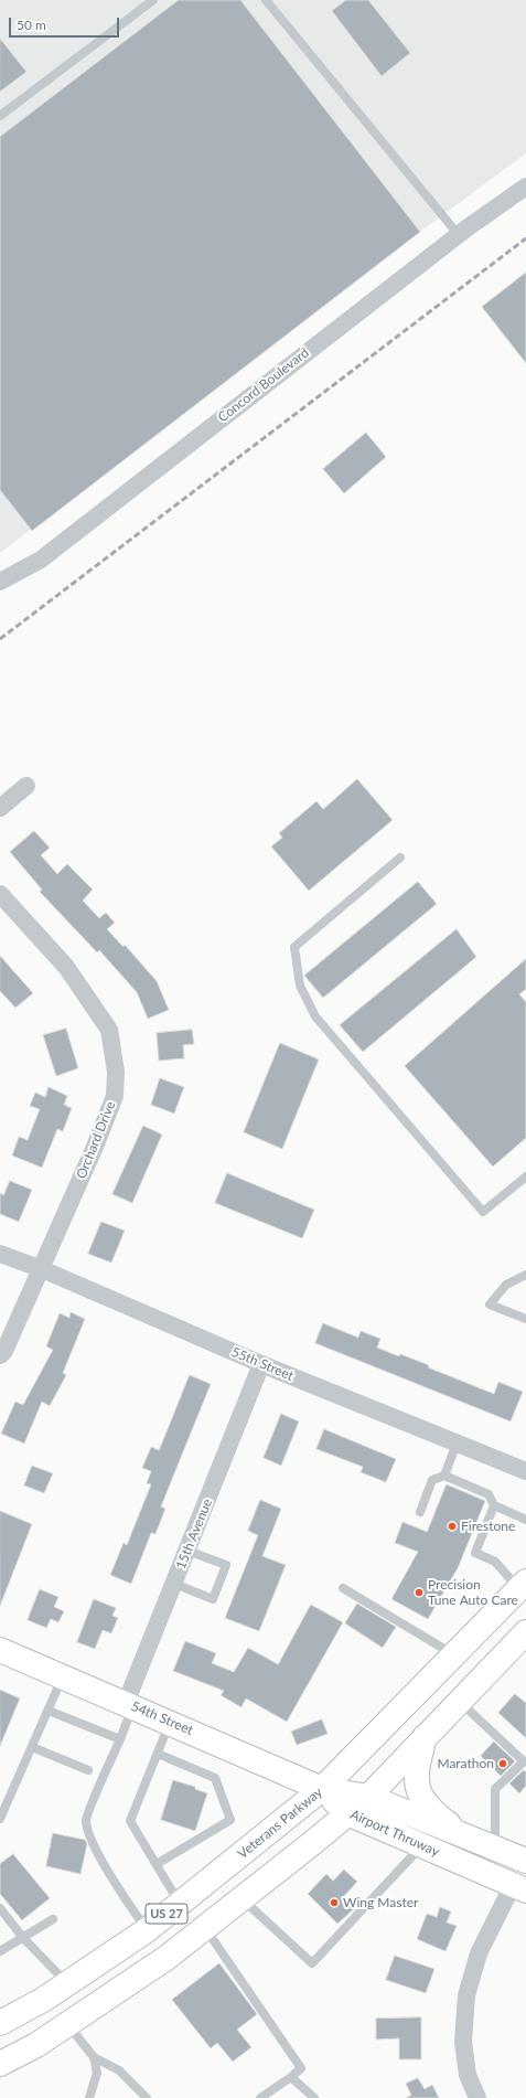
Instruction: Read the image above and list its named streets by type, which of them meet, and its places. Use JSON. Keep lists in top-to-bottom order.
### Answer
{
  "streets": {
    "main road": [
      "54th Street",
      "Veterans Parkway",
      "Airport Thruway",
      "US 27"
    ],
    "street": [
      "Concord Boulevard",
      "Orchard Drive",
      "55th Street",
      "15th Avenue"
    ]
  },
  "crossings": [
    ["Orchard Drive", "55th Street"],
    ["55th Street", "15th Avenue"],
    ["15th Avenue", "54th Street"],
    ["54th Street", "Veterans Parkway"],
    ["54th Street", "Airport Thruway"],
    ["Veterans Parkway", "Airport Thruway"],
    ["Airport Thruway", "US 27"]
  ],
  "places": [
    "Firestone",
    "Precision Tune Auto Care",
    "Marathon",
    "Wing Master"
  ],
  "scale_bar": "50 m"
}
